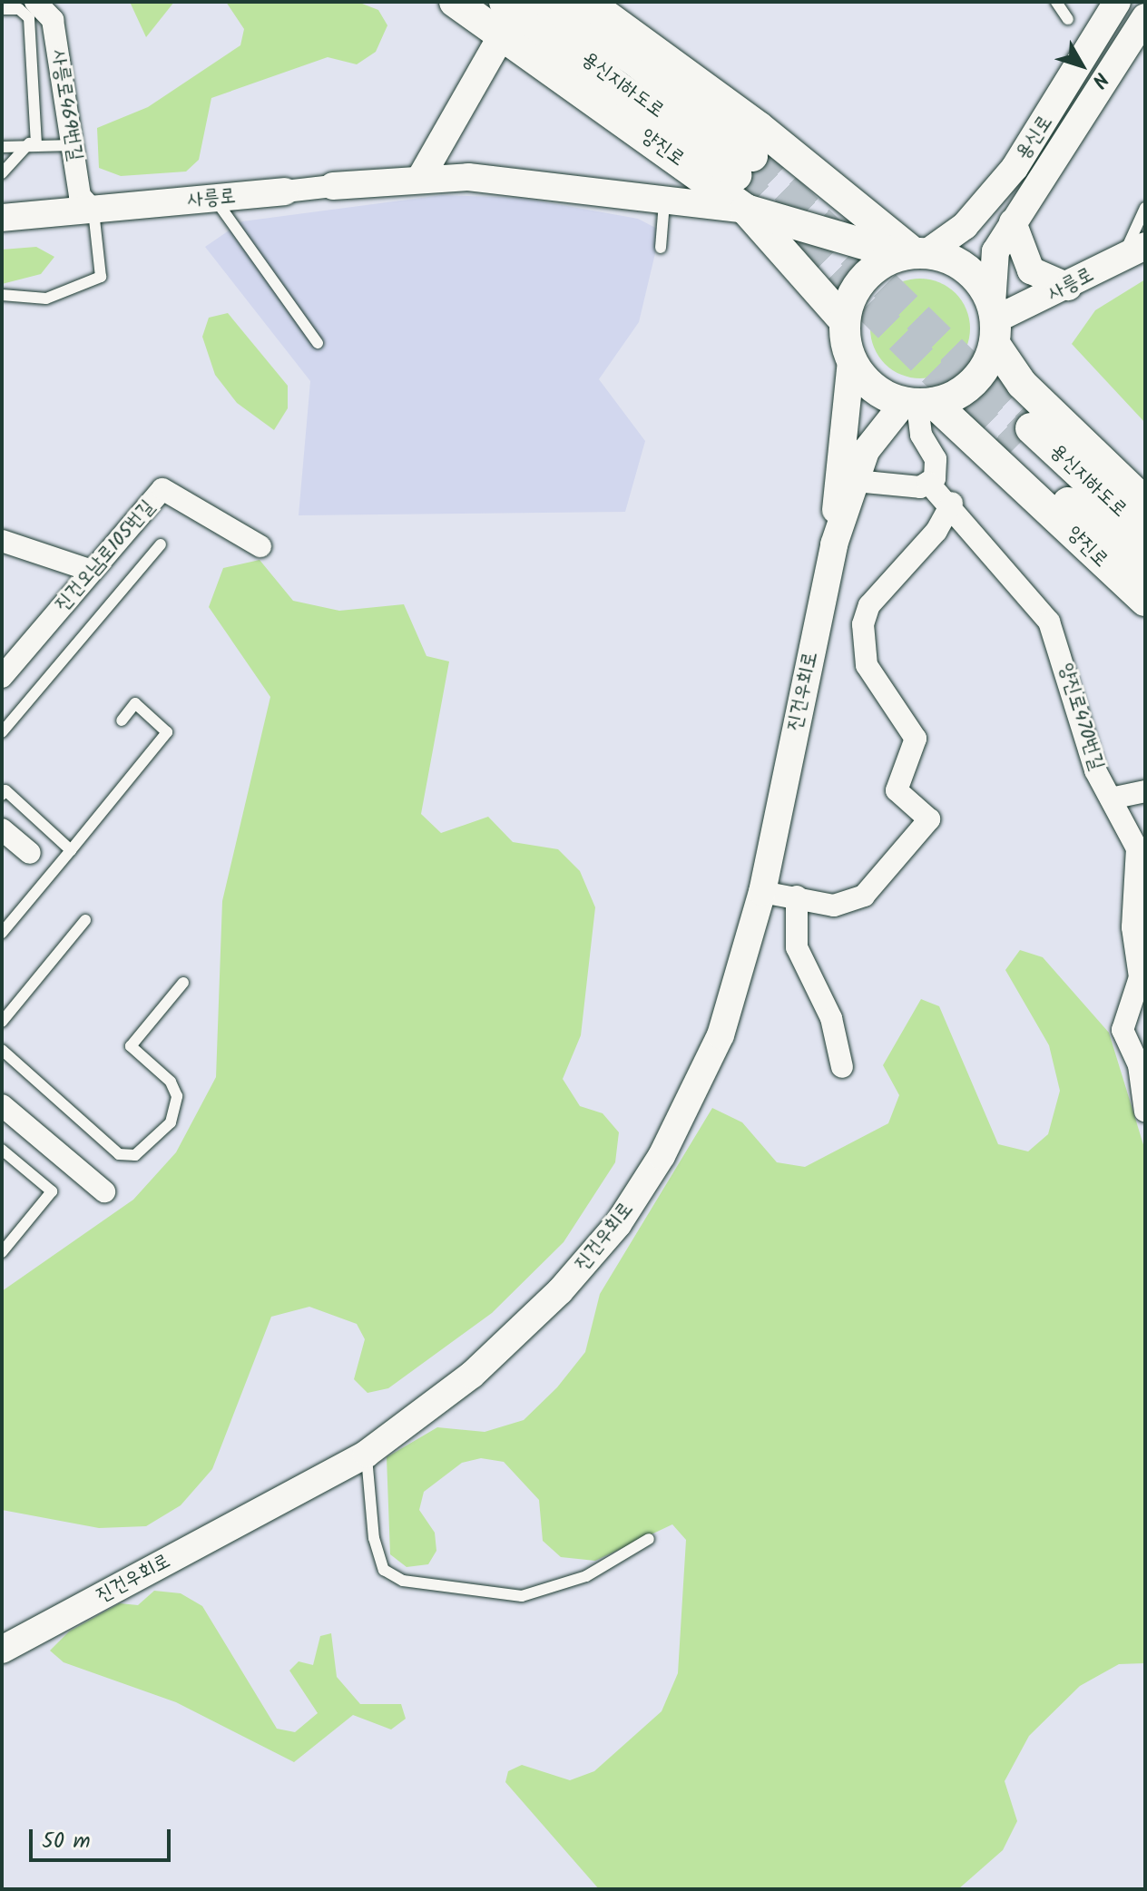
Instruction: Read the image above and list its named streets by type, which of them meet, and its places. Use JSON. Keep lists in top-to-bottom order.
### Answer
{
  "streets": {
    "main road": ["용신지하도로", "양진로"],
    "street": [
      "사릉로469번길",
      "용신로",
      "사릉로",
      "진건오남로105번길",
      "진건우회로",
      "양진로470번길"
    ]
  },
  "crossings": [
    ["사릉로469번길", "사릉로"],
    ["용신로", "양진로"],
    ["용신로", "사릉로"],
    ["용신로", "진건우회로"],
    ["양진로", "사릉로"],
    ["양진로", "진건우회로"],
    ["사릉로", "진건우회로"]
  ],
  "scale_bar": "50 m",
  "north": "bottom right"
}
